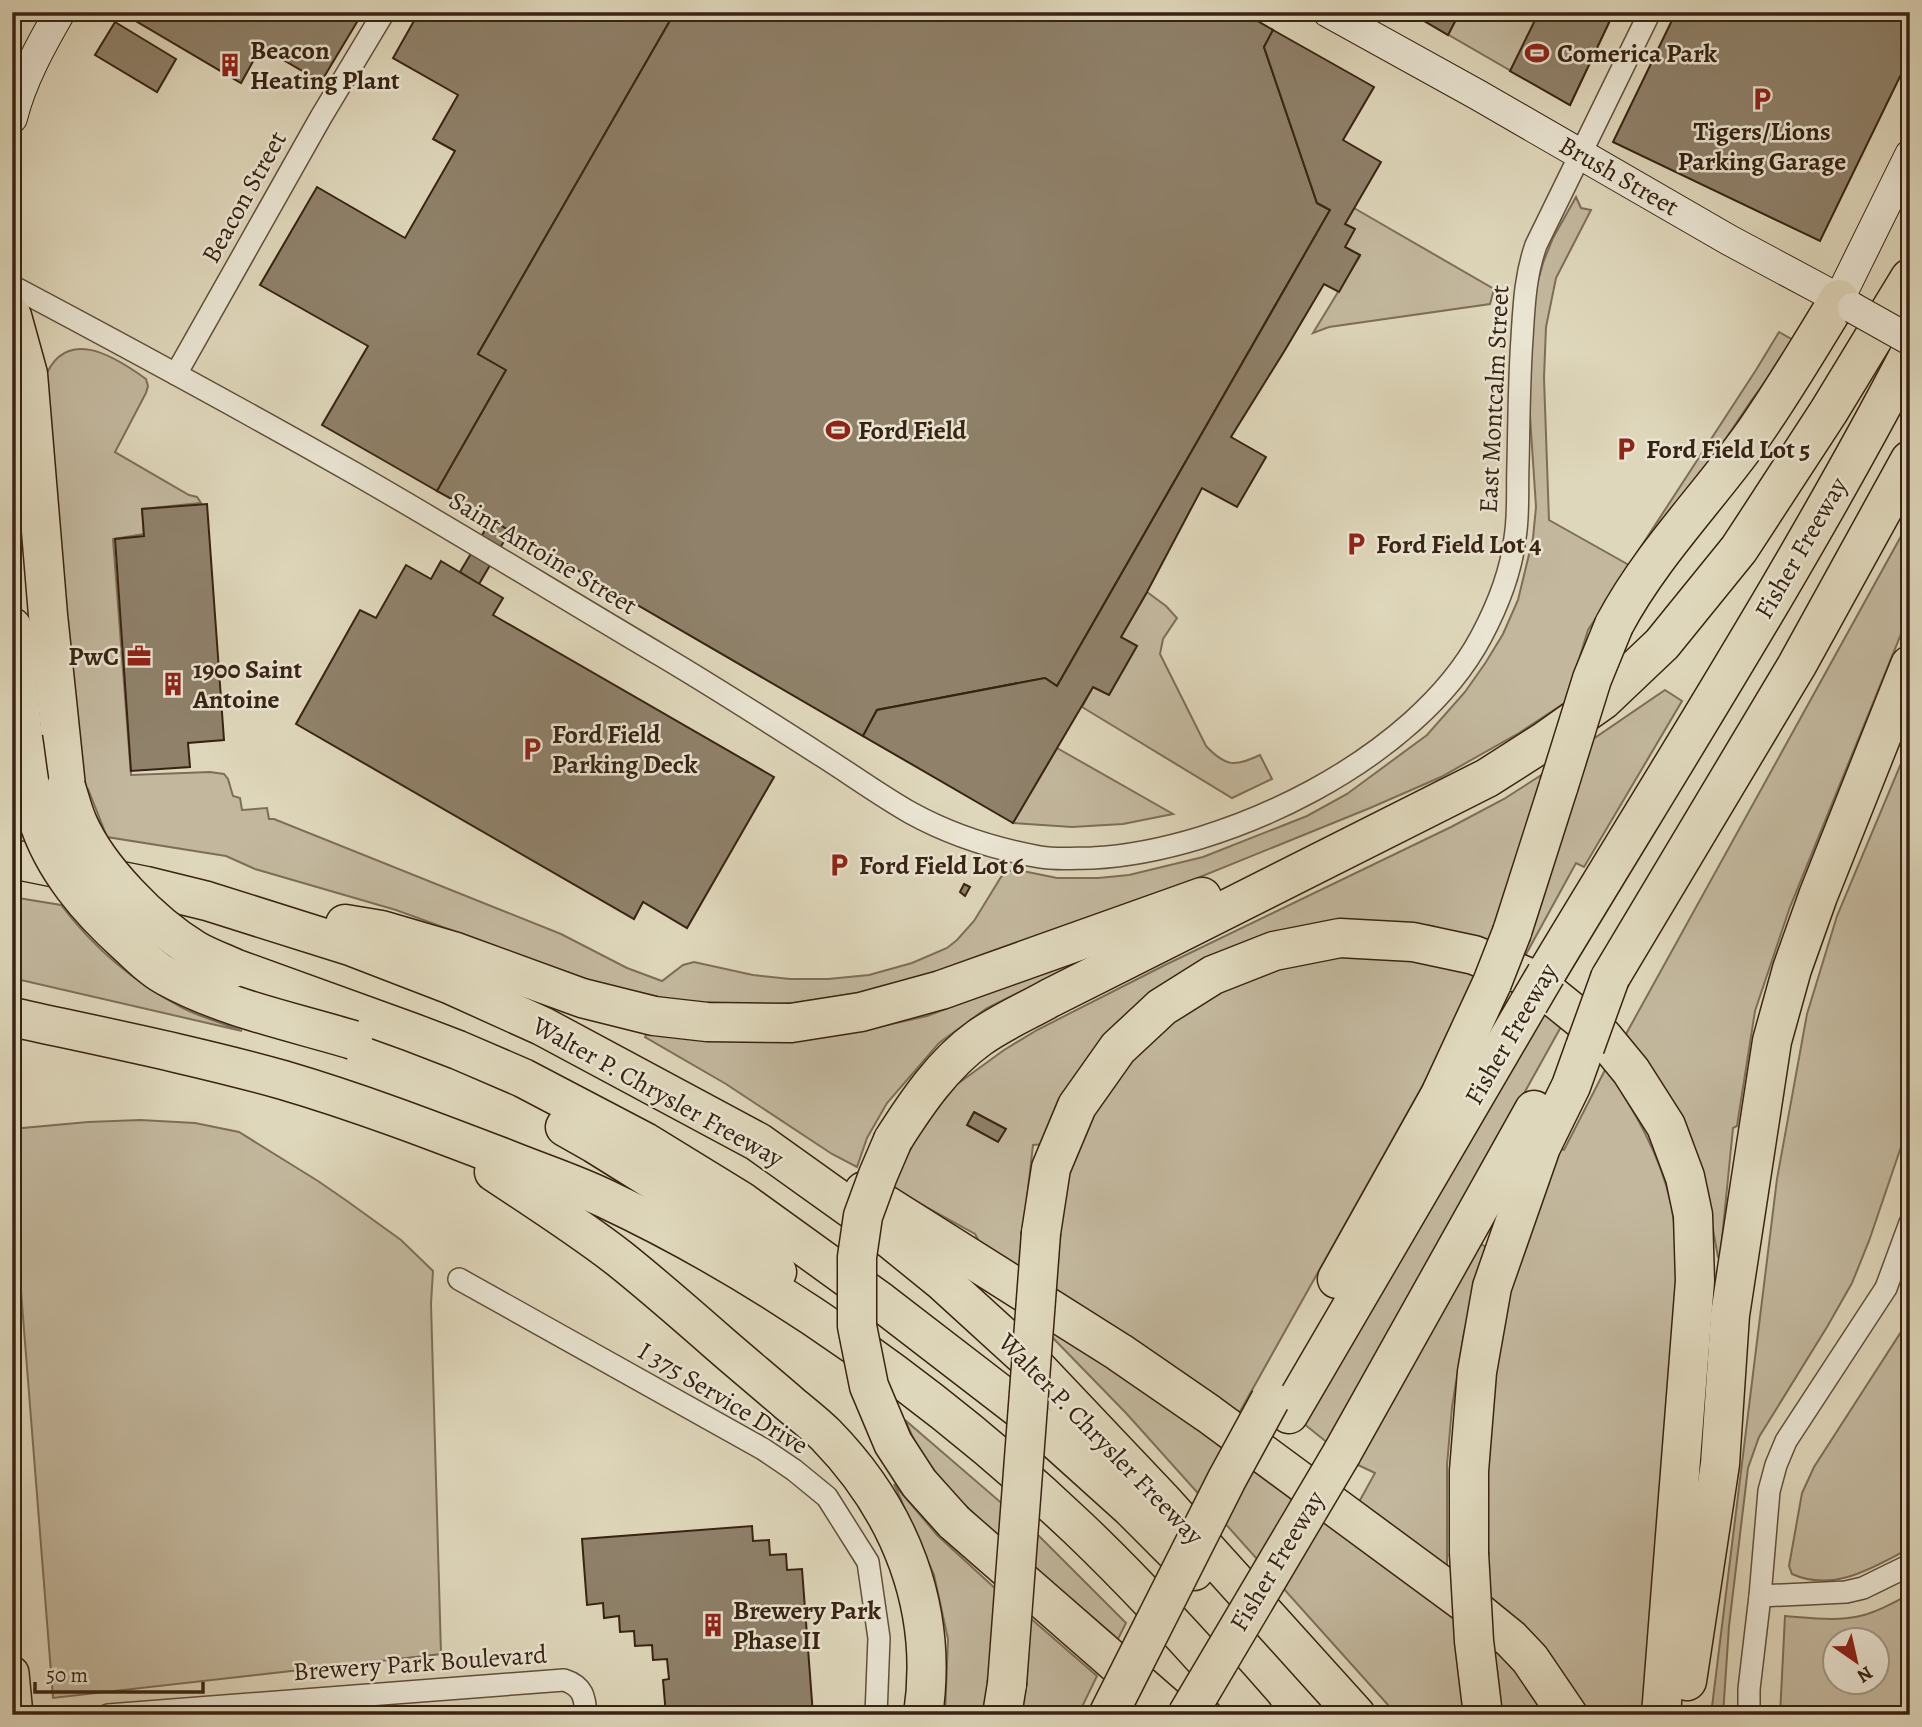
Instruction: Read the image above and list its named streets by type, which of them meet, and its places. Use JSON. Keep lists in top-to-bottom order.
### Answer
{
  "streets": {
    "highway": ["Fisher Freeway", "Walter P. Chrysler Freeway"],
    "street": [
      "Brush Street",
      "Beacon Street",
      "East Montcalm Street",
      "Saint Antoine Street",
      "I 375 Service Drive",
      "Brewery Park Boulevard"
    ]
  },
  "crossings": [
    ["Brush Street", "East Montcalm Street"],
    ["Beacon Street", "Saint Antoine Street"],
    ["East Montcalm Street", "Saint Antoine Street"]
  ],
  "places": {
    "sports": ["Comerica Park", "Ford Field"],
    "building": ["Beacon Heating Plant", "1900 Saint Antoine", "Brewery Park Phase II"],
    "parking": [
      "Tigers/Lions Parking Garage",
      "Ford Field Lot 5",
      "Ford Field Lot 4",
      "Ford Field Parking Deck",
      "Ford Field Lot 6"
    ],
    "office": ["PwC"]
  },
  "scale_bar": "50 m",
  "north": "bottom right"
}
